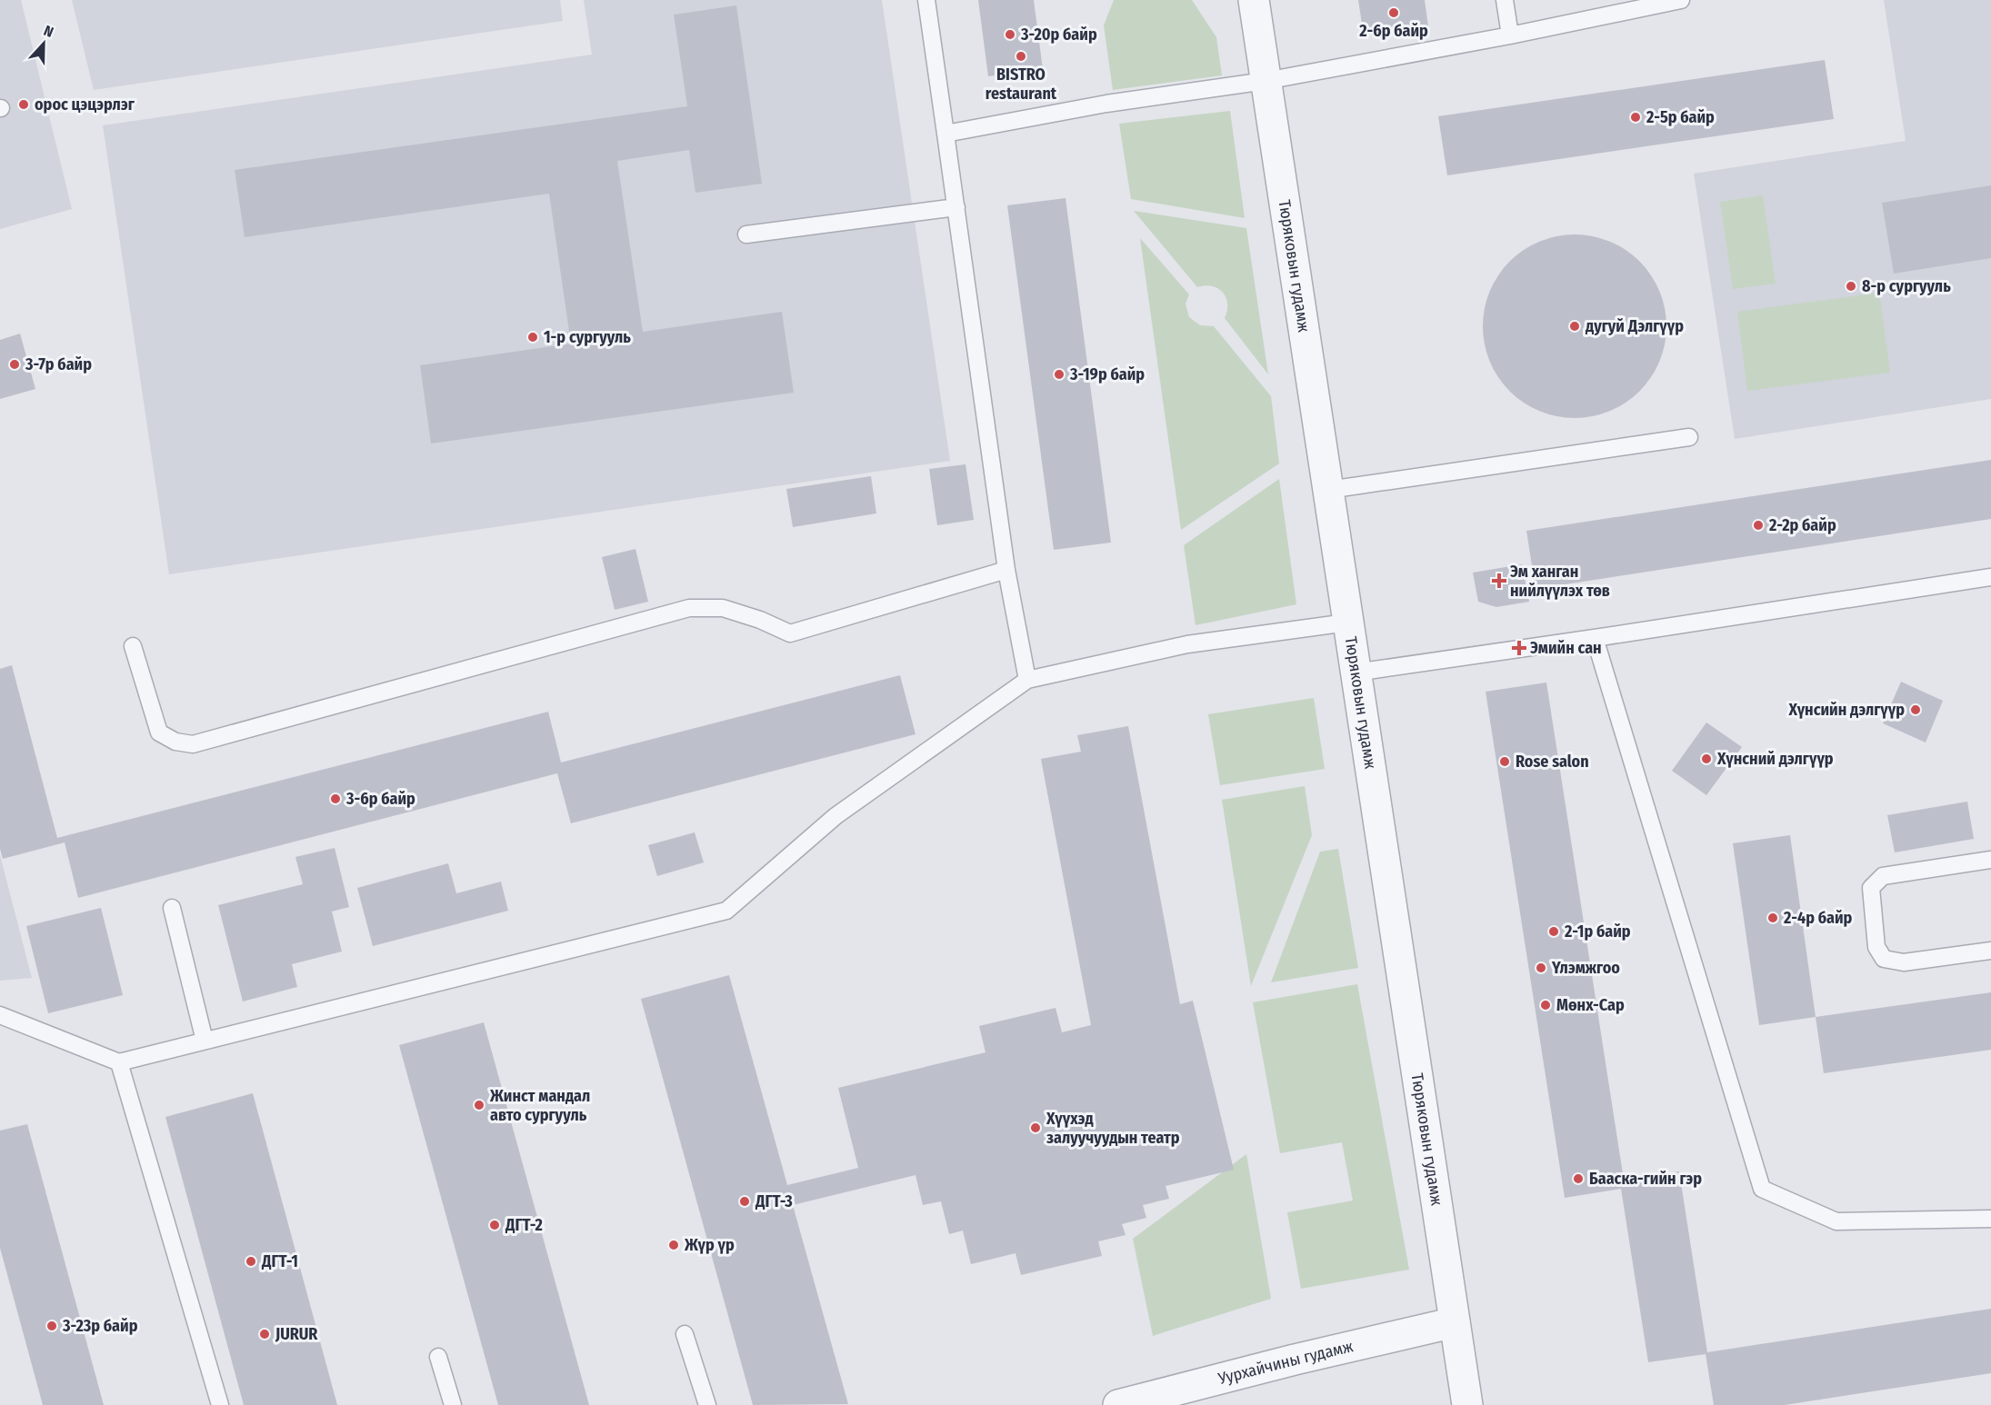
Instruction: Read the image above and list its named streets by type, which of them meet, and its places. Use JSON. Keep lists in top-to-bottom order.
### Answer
{
  "streets": {
    "street": ["Тюряковын гудамж", "Уурхайчины гудамж"]
  },
  "crossings": [
    ["Тюряковын гудамж", "Уурхайчины гудамж"]
  ],
  "places": {
    "other": [
      "2-6р байр",
      "3-20р байр",
      "BISTRO restaurant",
      "орос цэцэрлэг",
      "2-5р байр",
      "8-р сургууль",
      "дугуй Дэлгүүр",
      "1-р сургууль",
      "3-7р байр",
      "3-19р байр",
      "2-2р байр",
      "Хүнсийн дэлгүүр",
      "Хүнсний дэлгүүр",
      "Rose salon",
      "3-6р байр",
      "2-4р байр",
      "2-1р байр",
      "Үлэмжгоо",
      "Мөнх-Сар",
      "Жинст мандал авто сургууль",
      "Хүүхэд залуучуудын театр",
      "Бааска-гийн гэр",
      "ДГТ-3",
      "ДГТ-2",
      "Жүр үр",
      "ДГТ-1",
      "3-23р байр",
      "JURUR"
    ],
    "health": ["Эм ханган нийлүүлэх төв", "Эмийн сан"]
  },
  "north": "top"
}
